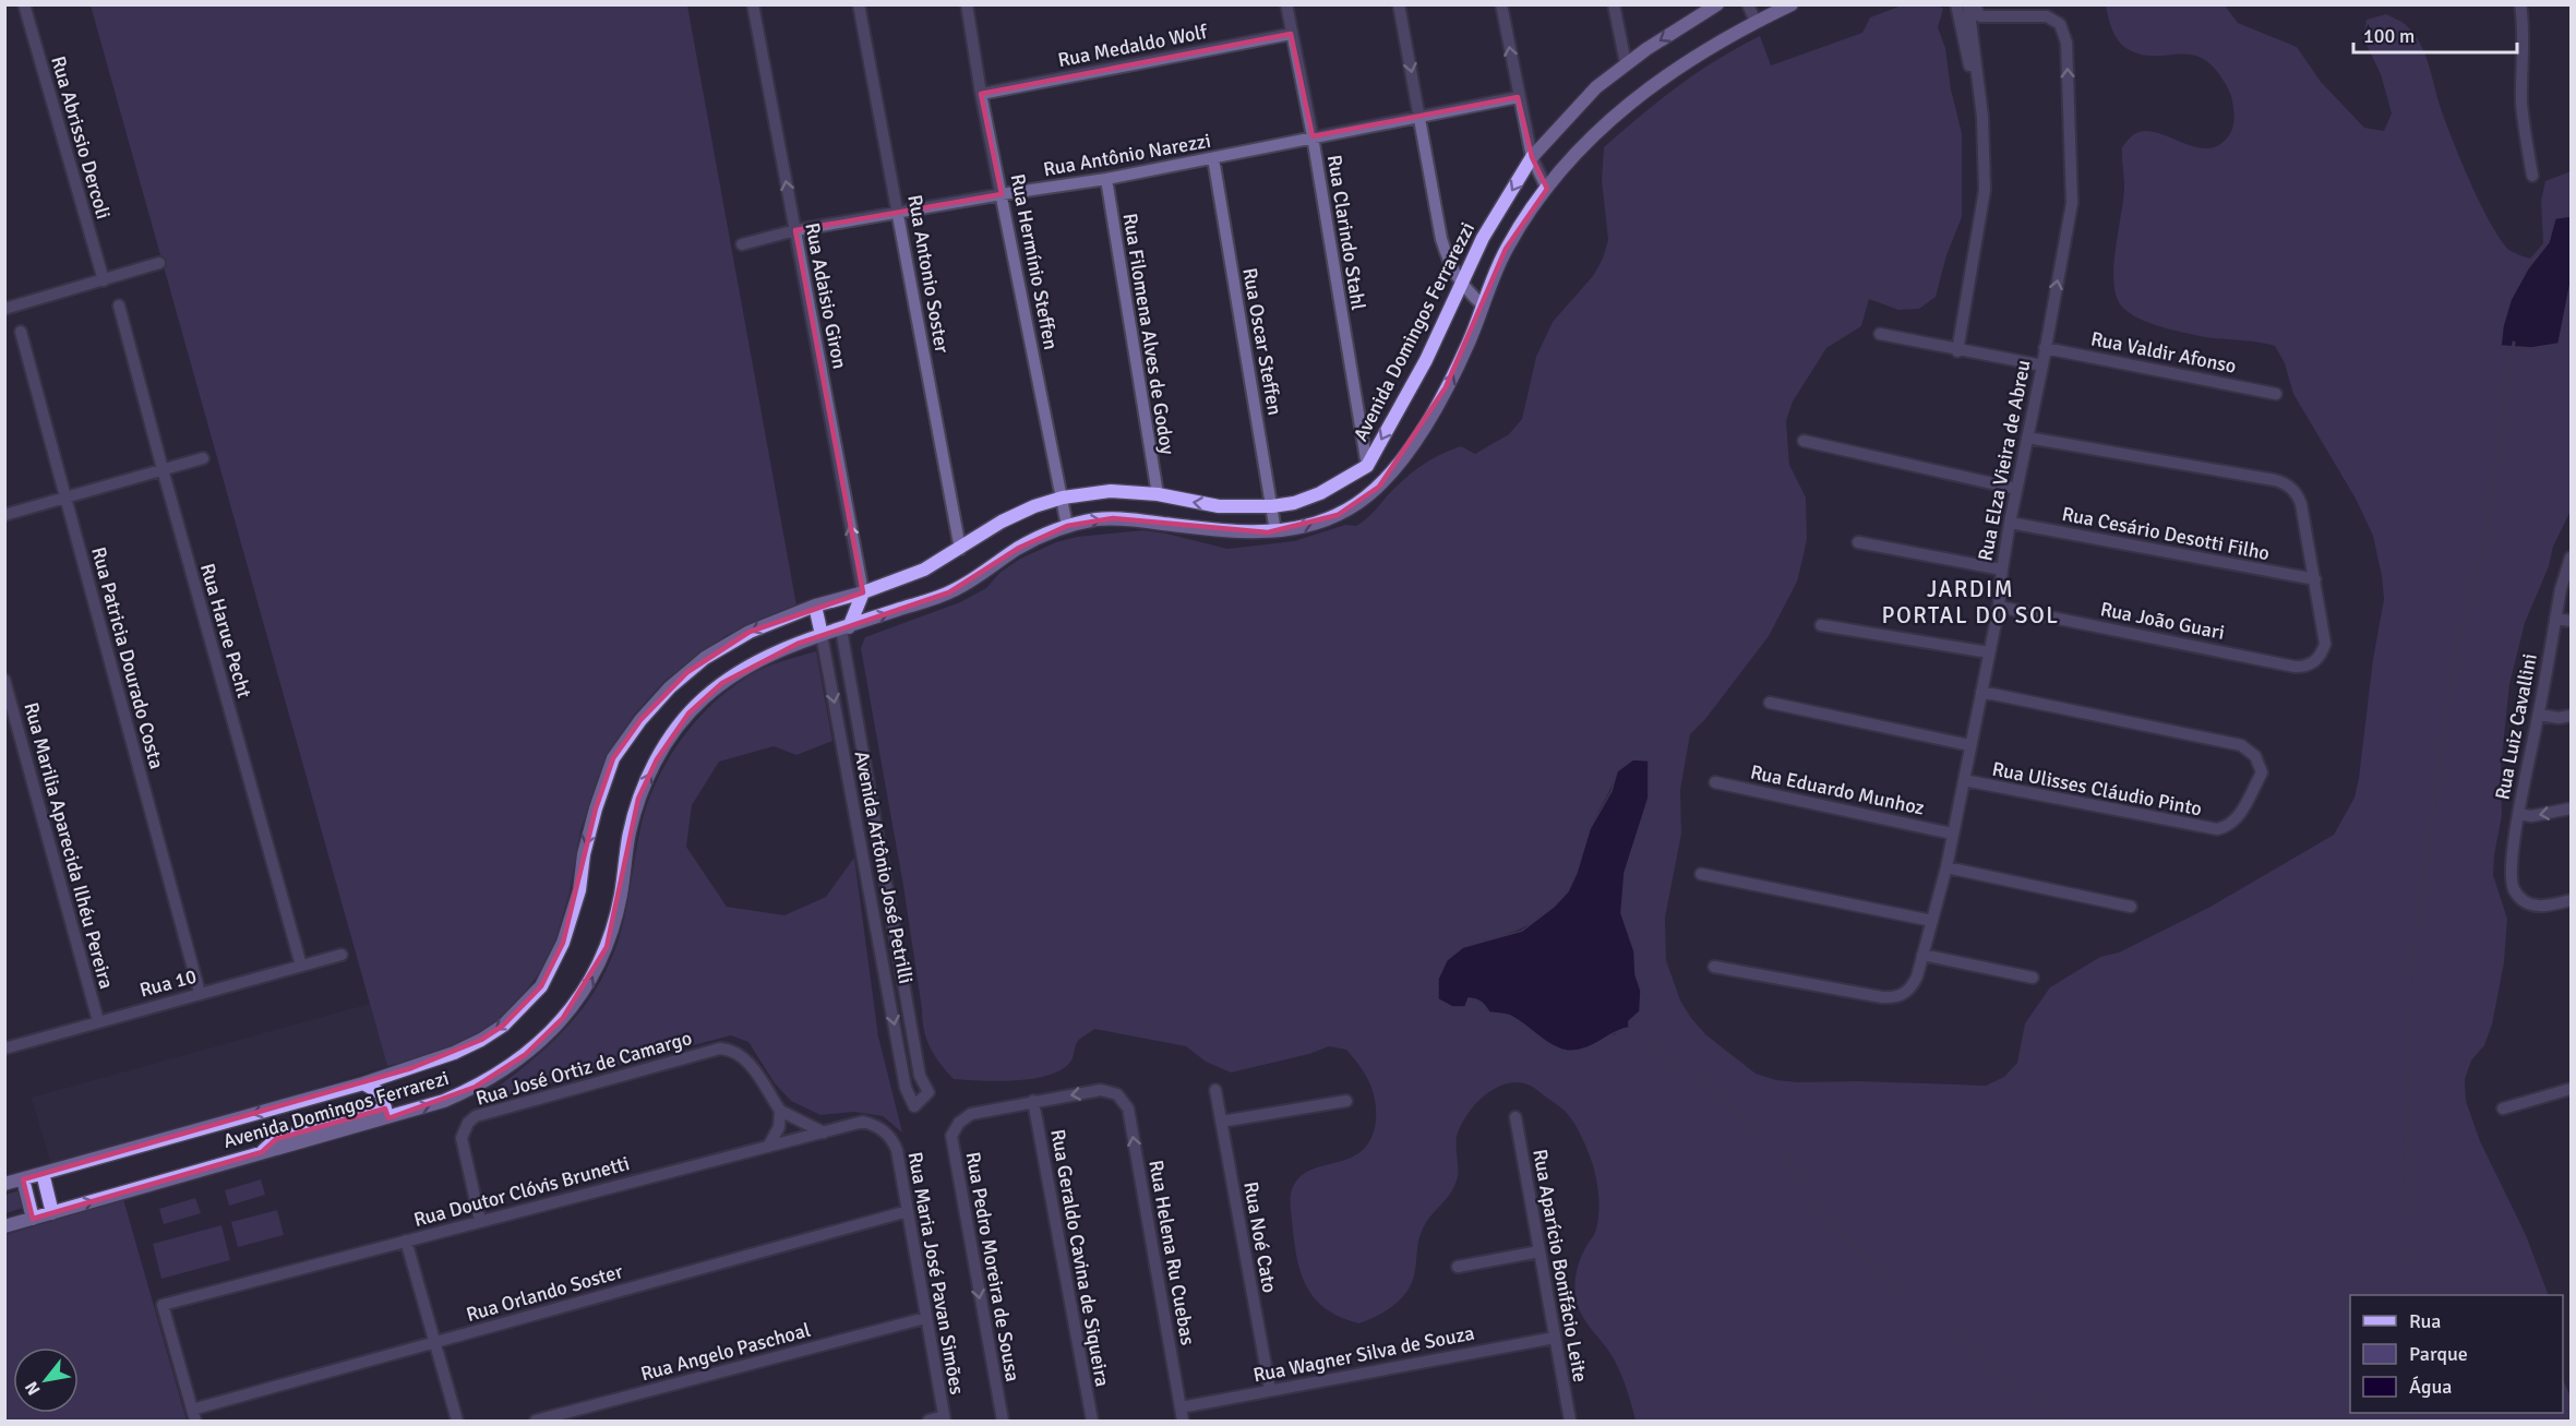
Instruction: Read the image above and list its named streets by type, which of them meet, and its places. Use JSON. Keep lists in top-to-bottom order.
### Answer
{
  "streets": {
    "main road": ["Avenida Domingos Ferrarezzi", "Avenida Domingos Ferrarezi"],
    "street": [
      "Rua Medaldo Wolf",
      "Rua Abrissio Dercoli",
      "Rua Antônio Narezzi",
      "Rua Clarindo Stahl",
      "Rua Hermínio Steffen",
      "Rua Antonio Soster",
      "Rua Adaisio Giron",
      "Rua Filomena Alves de Godoy",
      "Rua Oscar Steffen",
      "Rua Valdir Afonso",
      "Rua Elza Vieira de Abreu",
      "Rua Cesário Desotti Filho",
      "Rua João Guari",
      "Rua Harue Pecht",
      "Rua Patricia Dourado Costa",
      "Rua Luiz Cavallini",
      "Rua Ulisses Cláudio Pinto",
      "Rua Eduardo Munhoz",
      "Rua Marilia Aparecida Ilhéu Pereira",
      "Avenida Artônio José Petrilli",
      "Rua 10",
      "Rua José Ortiz de Camargo",
      "Rua Doutor Clóvis Brunetti",
      "Rua Noé Cato",
      "Rua Helena Ru Cuebas",
      "Rua Geraldo Cavina de Siqueira",
      "Rua Aparício Bonifácio Leite",
      "Rua Pedro Moreira de Sousa",
      "Rua Maria José Pavan Simões",
      "Rua Orlando Soster",
      "Rua Angelo Paschoal",
      "Rua Wagner Silva de Souza"
    ]
  },
  "crossings": [
    ["Rua Medaldo Wolf", "Rua Clarindo Stahl"],
    ["Rua Medaldo Wolf", "Rua Hermínio Steffen"],
    ["Rua Antônio Narezzi", "Rua Clarindo Stahl"],
    ["Rua Antônio Narezzi", "Rua Hermínio Steffen"],
    ["Rua Antônio Narezzi", "Rua Antonio Soster"],
    ["Rua Antônio Narezzi", "Rua Adaisio Giron"],
    ["Rua Antônio Narezzi", "Rua Filomena Alves de Godoy"],
    ["Rua Antônio Narezzi", "Rua Oscar Steffen"],
    ["Rua Clarindo Stahl", "Avenida Domingos Ferrarezzi"],
    ["Rua Hermínio Steffen", "Avenida Domingos Ferrarezzi"],
    ["Rua Antonio Soster", "Avenida Domingos Ferrarezzi"],
    ["Rua Adaisio Giron", "Avenida Domingos Ferrarezzi"],
    ["Avenida Domingos Ferrarezzi", "Rua Filomena Alves de Godoy"],
    ["Avenida Domingos Ferrarezzi", "Rua Oscar Steffen"],
    ["Avenida Domingos Ferrarezzi", "Avenida Domingos Ferrarezi"],
    ["Rua Valdir Afonso", "Rua Elza Vieira de Abreu"],
    ["Rua Elza Vieira de Abreu", "Rua Cesário Desotti Filho"],
    ["Rua Elza Vieira de Abreu", "Rua João Guari"],
    ["Rua Elza Vieira de Abreu", "Rua Ulisses Cláudio Pinto"],
    ["Rua Elza Vieira de Abreu", "Rua Eduardo Munhoz"],
    ["Rua Cesário Desotti Filho", "Rua João Guari"],
    ["Rua Harue Pecht", "Rua 10"],
    ["Rua Patricia Dourado Costa", "Rua 10"],
    ["Rua Marilia Aparecida Ilhéu Pereira", "Rua 10"],
    ["Avenida Artônio José Petrilli", "Avenida Domingos Ferrarezi"],
    ["Rua José Ortiz de Camargo", "Rua Doutor Clóvis Brunetti"],
    ["Rua Doutor Clóvis Brunetti", "Rua Maria José Pavan Simões"],
    ["Rua Doutor Clóvis Brunetti", "Rua Orlando Soster"],
    ["Rua Noé Cato", "Rua Wagner Silva de Souza"],
    ["Rua Helena Ru Cuebas", "Rua Geraldo Cavina de Siqueira"],
    ["Rua Helena Ru Cuebas", "Rua Pedro Moreira de Sousa"],
    ["Rua Helena Ru Cuebas", "Rua Wagner Silva de Souza"],
    ["Rua Geraldo Cavina de Siqueira", "Rua Pedro Moreira de Sousa"],
    ["Rua Aparício Bonifácio Leite", "Rua Wagner Silva de Souza"],
    ["Rua Maria José Pavan Simões", "Rua Orlando Soster"],
    ["Rua Maria José Pavan Simões", "Rua Angelo Paschoal"]
  ],
  "one_way": ["Rua Adaisio Giron", "Rua Helena Ru Cuebas", "Rua Pedro Moreira de Sousa"],
  "districts": ["JARDIM PORTAL DO SOL"],
  "legend": ["Rua", "Parque", "Água"],
  "scale_bar": "100 m",
  "north": "bottom left"
}
